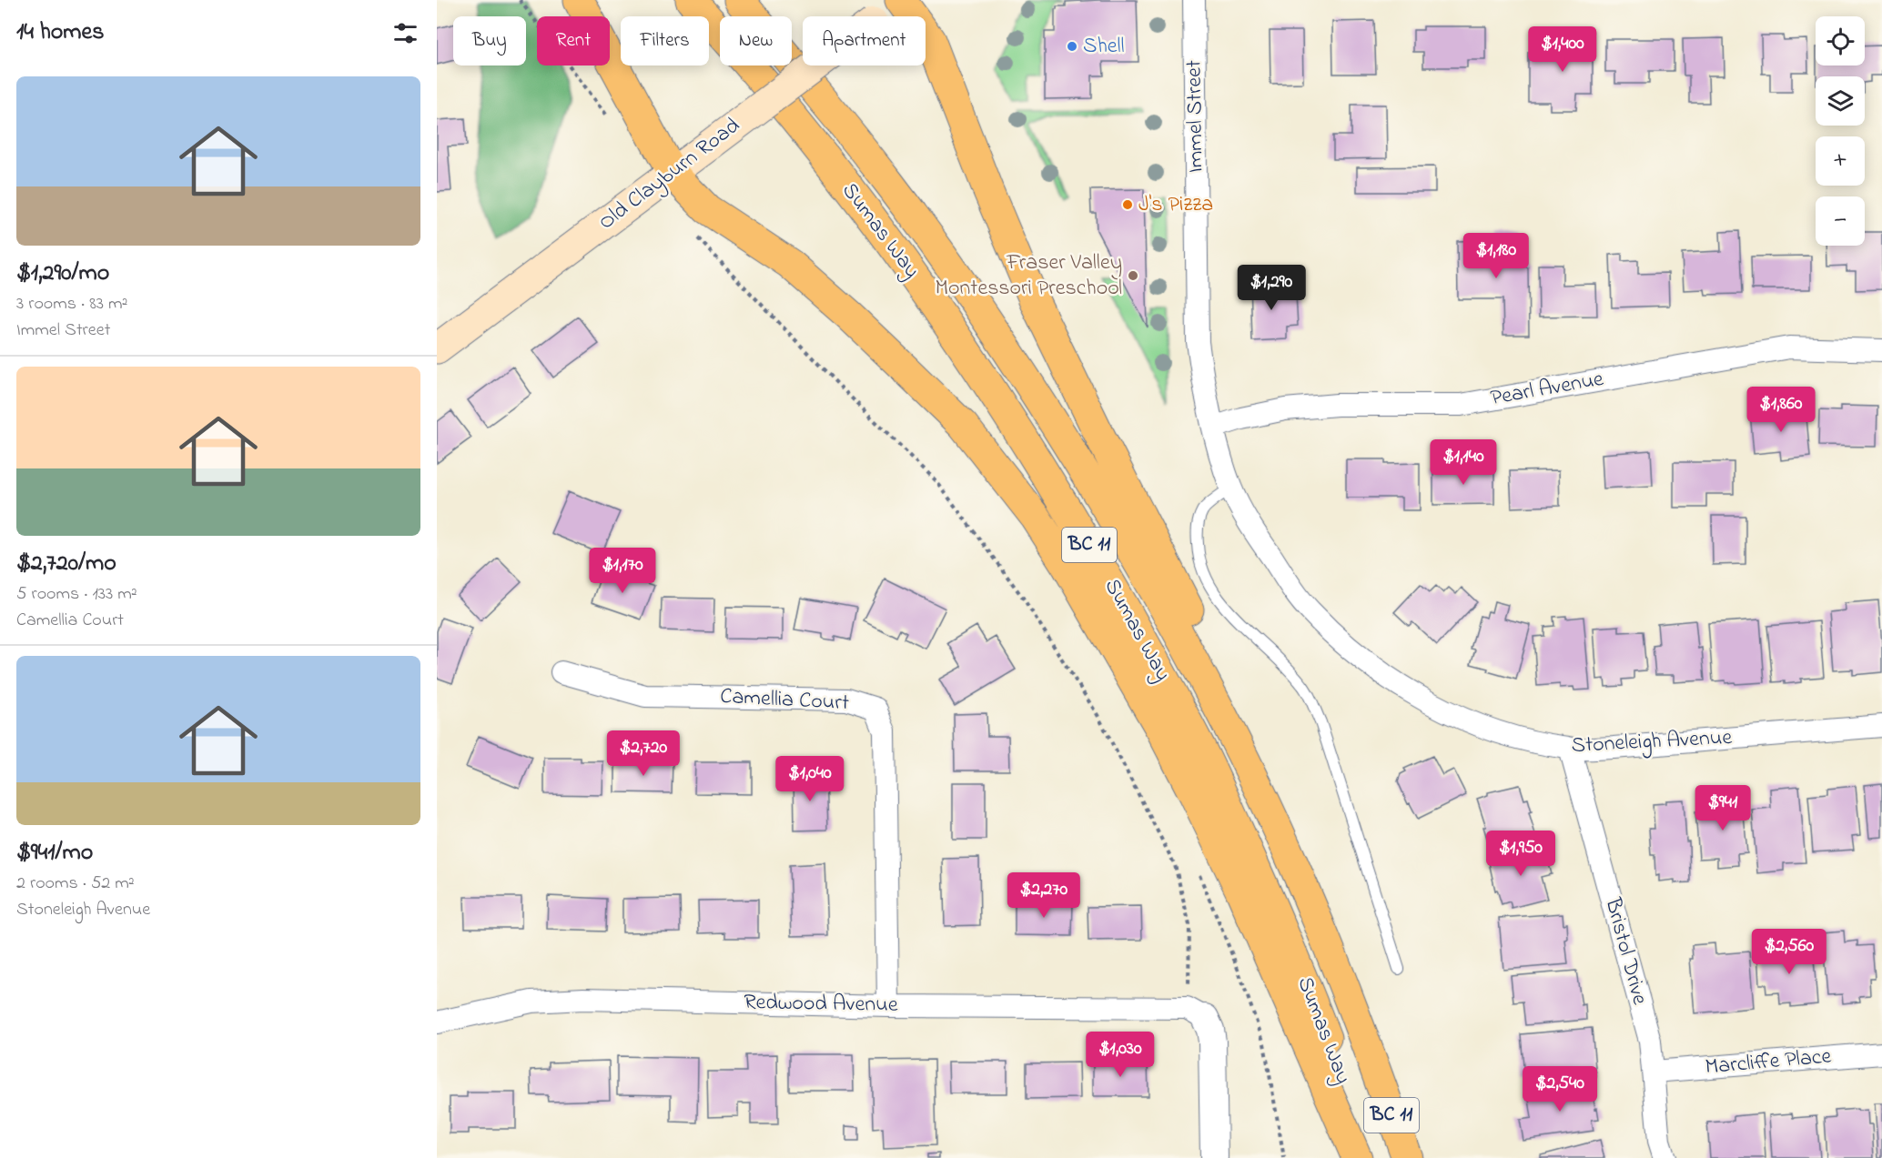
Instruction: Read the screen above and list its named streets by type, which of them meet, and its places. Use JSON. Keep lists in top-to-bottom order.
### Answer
{
  "streets": {
    "highway": ["Sumas Way", "BC 11"],
    "main road": ["Old Clayburn Road"],
    "street": [
      "Immel Street",
      "Pearl Avenue",
      "Camellia Court",
      "Stoneleigh Avenue",
      "Bristol Drive",
      "Redwood Avenue",
      "Marcliffe Place"
    ]
  },
  "crossings": [
    ["Immel Street", "Pearl Avenue"],
    ["Immel Street", "Stoneleigh Avenue"],
    ["Pearl Avenue", "Stoneleigh Avenue"],
    ["Camellia Court", "Redwood Avenue"],
    ["Stoneleigh Avenue", "Bristol Drive"],
    ["Bristol Drive", "Marcliffe Place"]
  ],
  "places": ["Shell", "J's Pizza", "Fraser Valley Montessori Preschool"],
  "page": {
    "heading": "14 homes",
    "map_buttons": ["+", "−"],
    "chip": [
      "Buy",
      "Rent",
      "Filters",
      "New",
      "Apartment"
    ],
    "price": [
      "$1,400",
      "$1,180",
      "$1,290",
      "$1,860",
      "$1,140",
      "$1,170",
      "$2,720",
      "$1,040",
      "$941",
      "$1,950",
      "$2,270",
      "$2,560",
      "$1,030",
      "$2,540"
    ],
    "list": [
      {
        "name": "$1,290/mo",
        "note": "3 rooms · 83 m² · Immel Street"
      },
      {
        "name": "$2,720/mo",
        "note": "5 rooms · 133 m² · Camellia Court"
      },
      {
        "name": "$941/mo",
        "note": "2 rooms · 52 m² · Stoneleigh Avenue"
      }
    ]
  }
}
